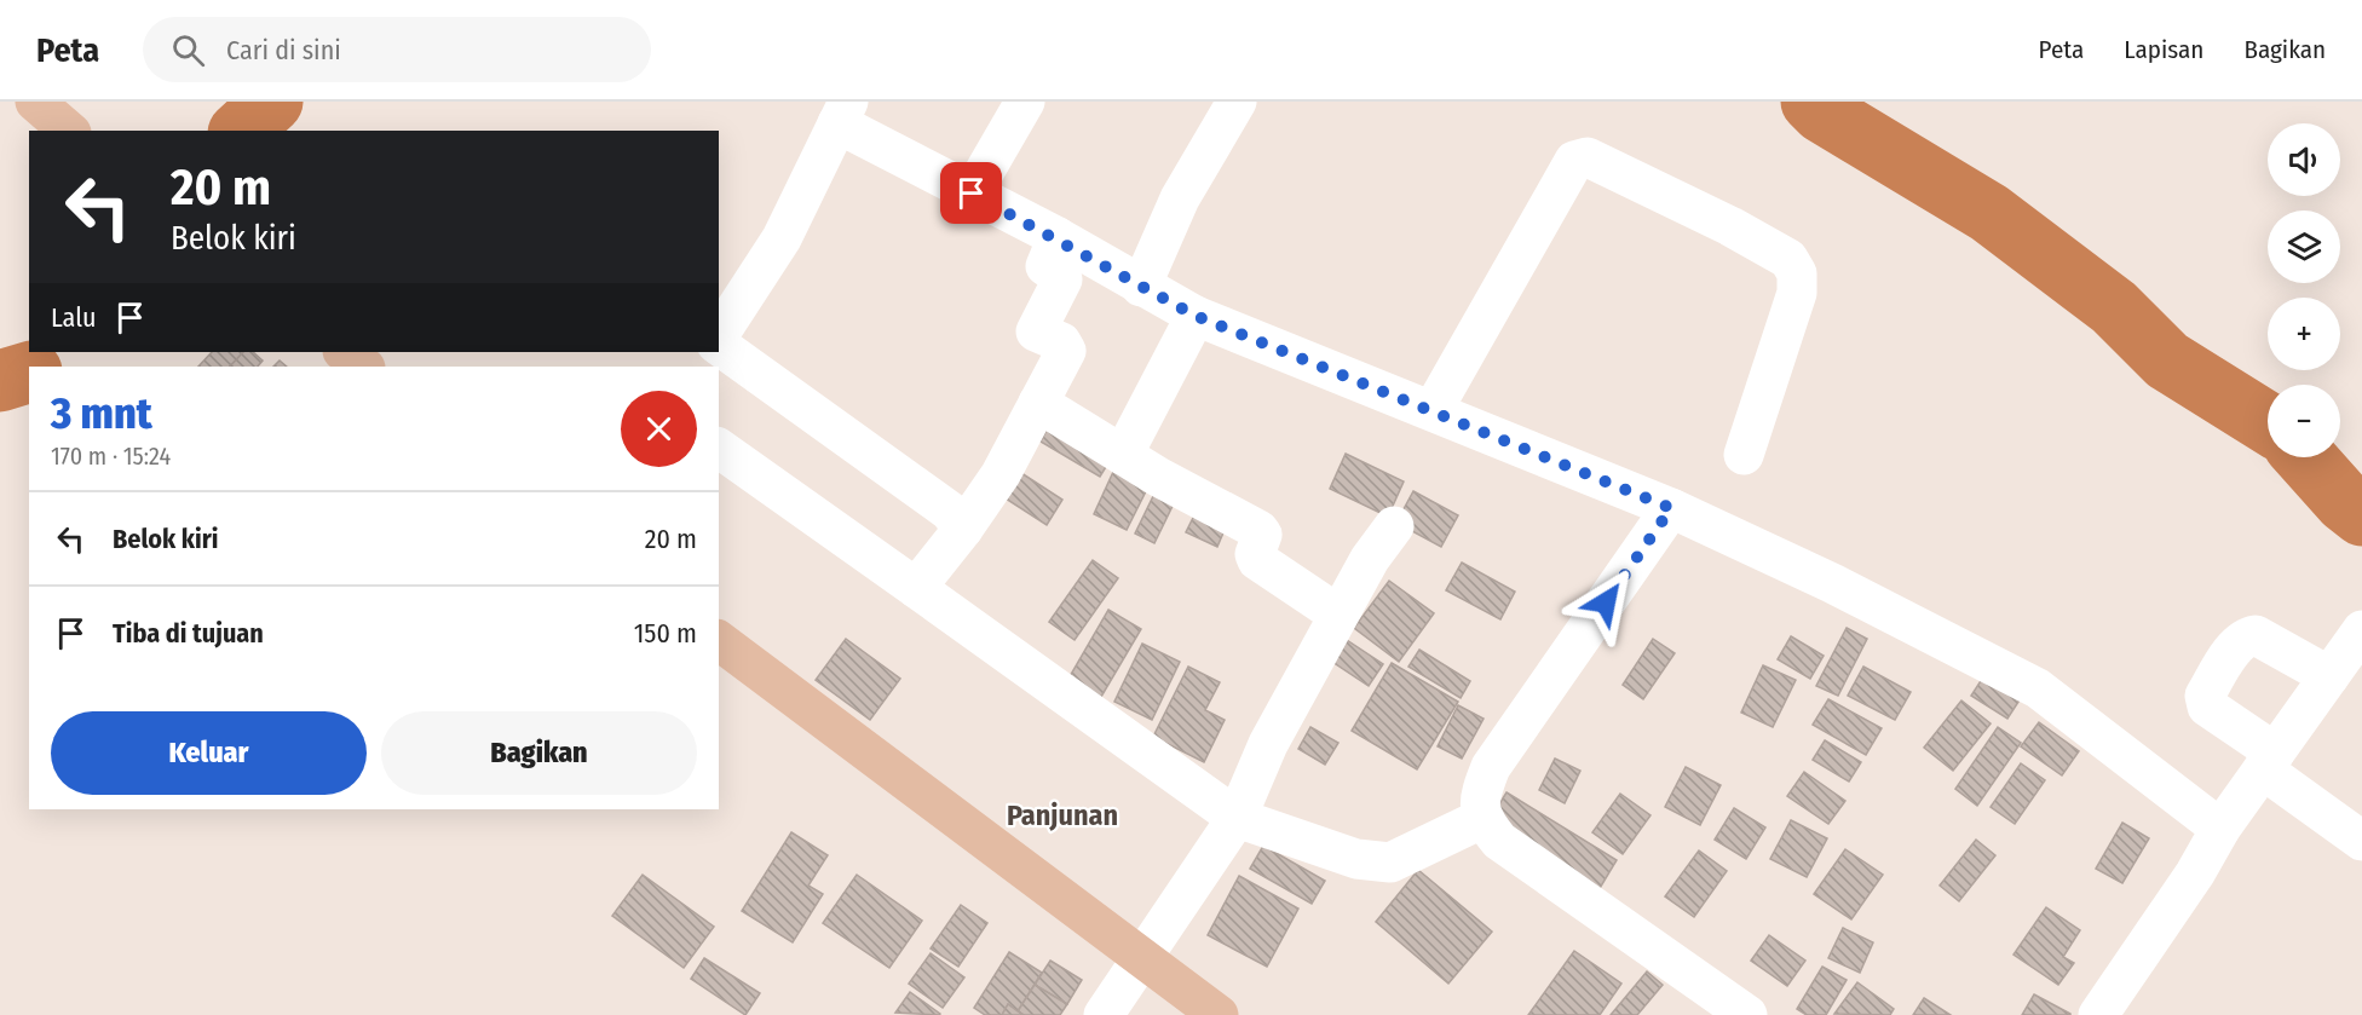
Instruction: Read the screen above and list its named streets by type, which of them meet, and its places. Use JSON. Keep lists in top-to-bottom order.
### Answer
{
  "districts": ["Panjunan"],
  "page": {
    "header": "Peta",
    "search": "Cari di sini",
    "nav": ["Peta", "Lapisan", "Bagikan"],
    "map_buttons": ["+", "−"],
    "turn": ["20 m", "Belok kiri"],
    "then": "Lalu",
    "heading": ["3 mnt", "170 m · 15:24"],
    "list": [
      {
        "name": "Belok kiri",
        "value": "20 m"
      },
      {
        "name": "Tiba di tujuan",
        "value": "150 m"
      }
    ],
    "buttons": ["Keluar", "Bagikan"]
  }
}
